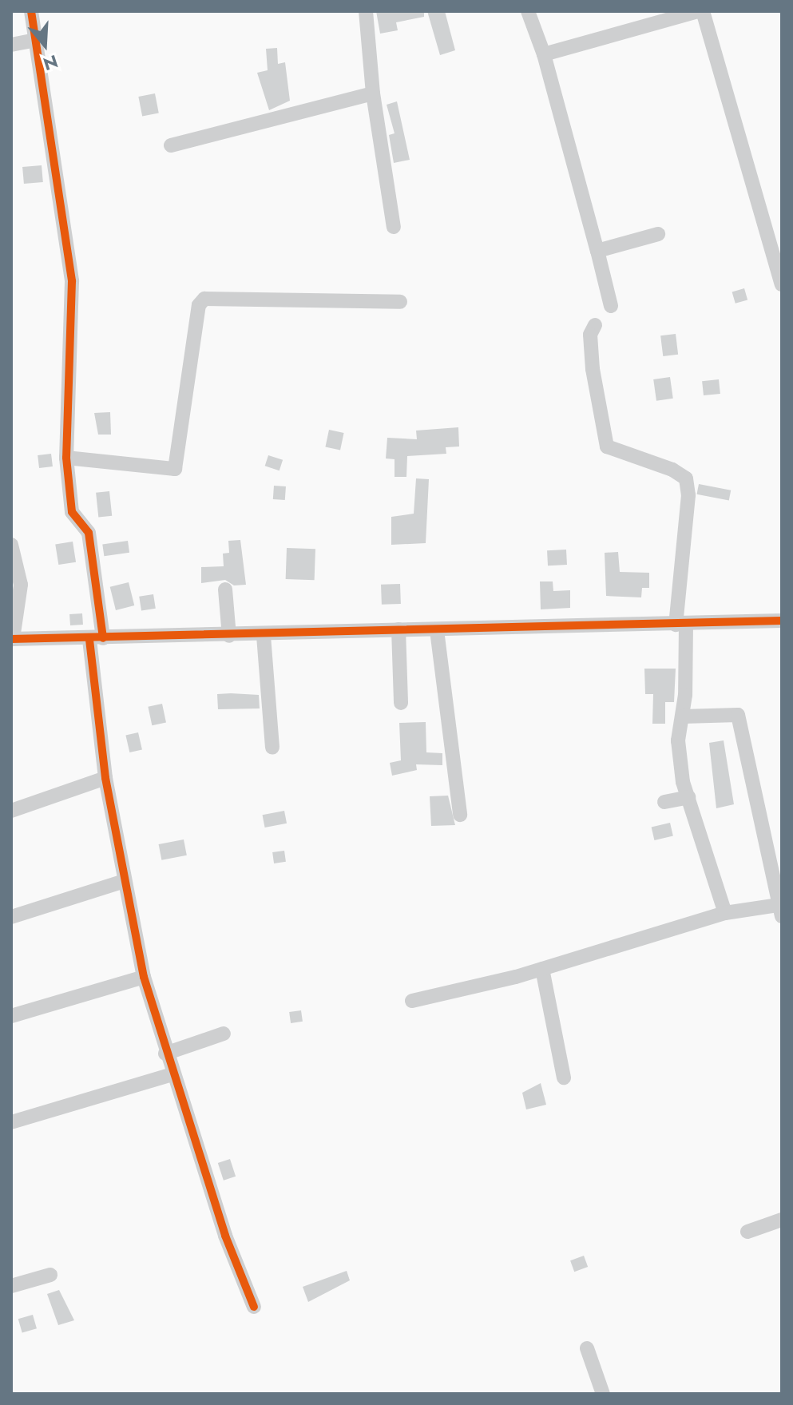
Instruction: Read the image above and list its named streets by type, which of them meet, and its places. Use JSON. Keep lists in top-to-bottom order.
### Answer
{
  "north": "bottom"
}
